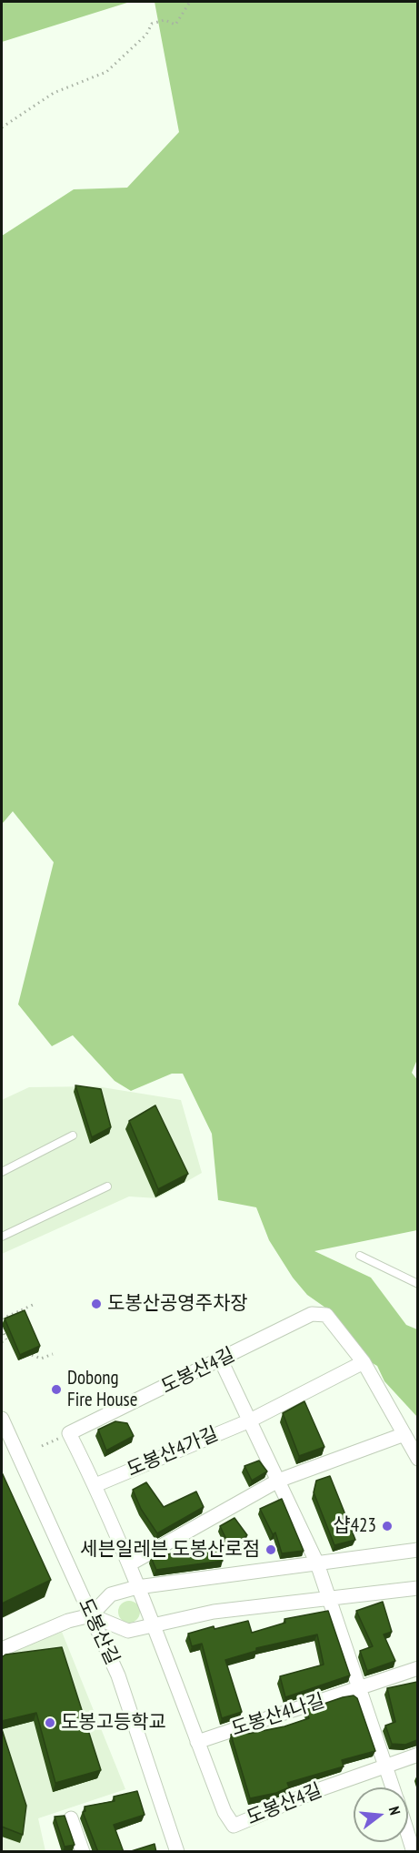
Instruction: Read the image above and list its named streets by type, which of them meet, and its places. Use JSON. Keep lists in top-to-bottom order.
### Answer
{
  "streets": {
    "street": [
      "도봉산4길",
      "도봉산4가길",
      "도봉산길",
      "도봉산4나길"
    ]
  },
  "crossings": [
    ["도봉산4길", "도봉산4가길"],
    ["도봉산4길", "도봉산4나길"]
  ],
  "places": [
    "도봉산공영주차장",
    "Dobong Fire House",
    "샵423",
    "세븐일레븐 도봉산로점",
    "도봉고등학교"
  ],
  "north": "right"
}
